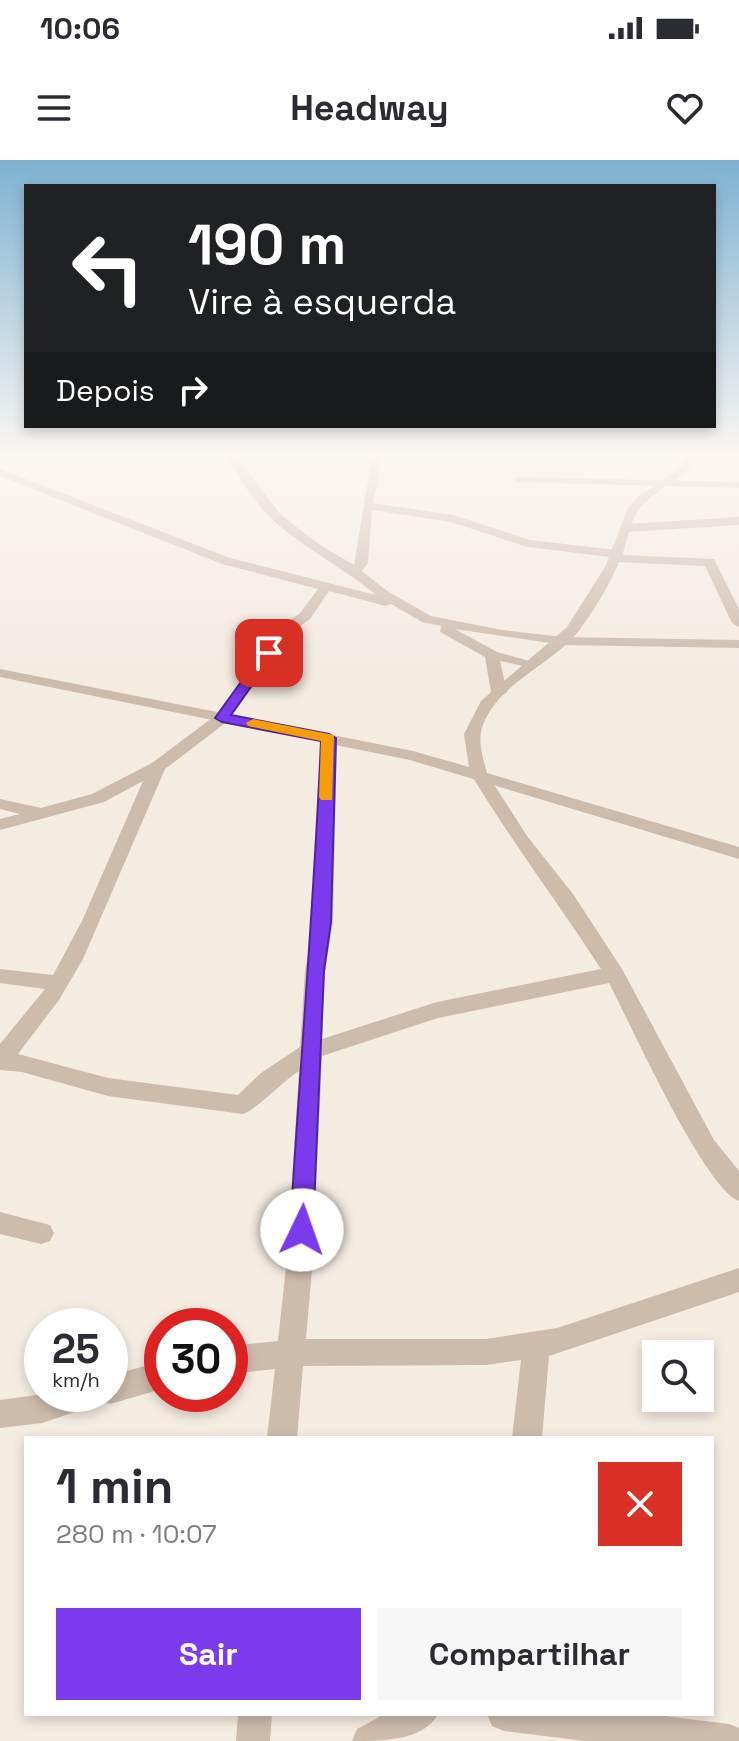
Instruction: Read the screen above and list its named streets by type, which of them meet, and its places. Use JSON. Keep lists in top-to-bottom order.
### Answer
{
  "page": {
    "status": "10:06",
    "header": "Headway",
    "turn": ["190 m", "Vire à esquerda"],
    "then": "Depois",
    "speed": "25 km/h",
    "limit": "30",
    "heading": ["1 min", "280 m · 10:07"],
    "buttons": ["Sair", "Compartilhar"]
  }
}
